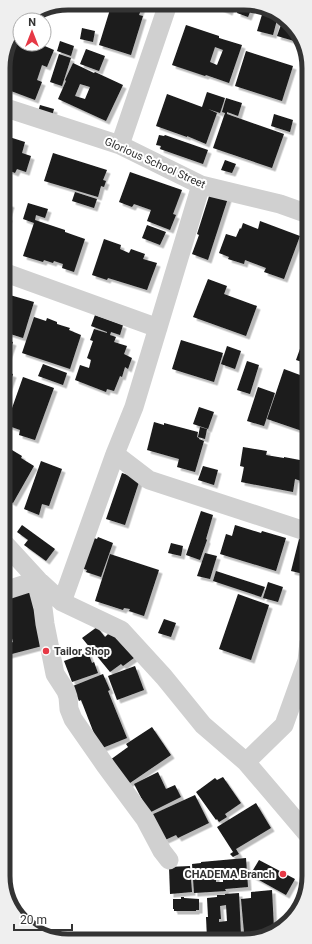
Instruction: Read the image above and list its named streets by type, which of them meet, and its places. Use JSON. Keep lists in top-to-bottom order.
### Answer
{
  "streets": {
    "street": ["Glorious School Street"]
  },
  "places": ["Tailor Shop", "CHADEMA Branch"],
  "scale_bar": "20 m",
  "north": "top"
}
